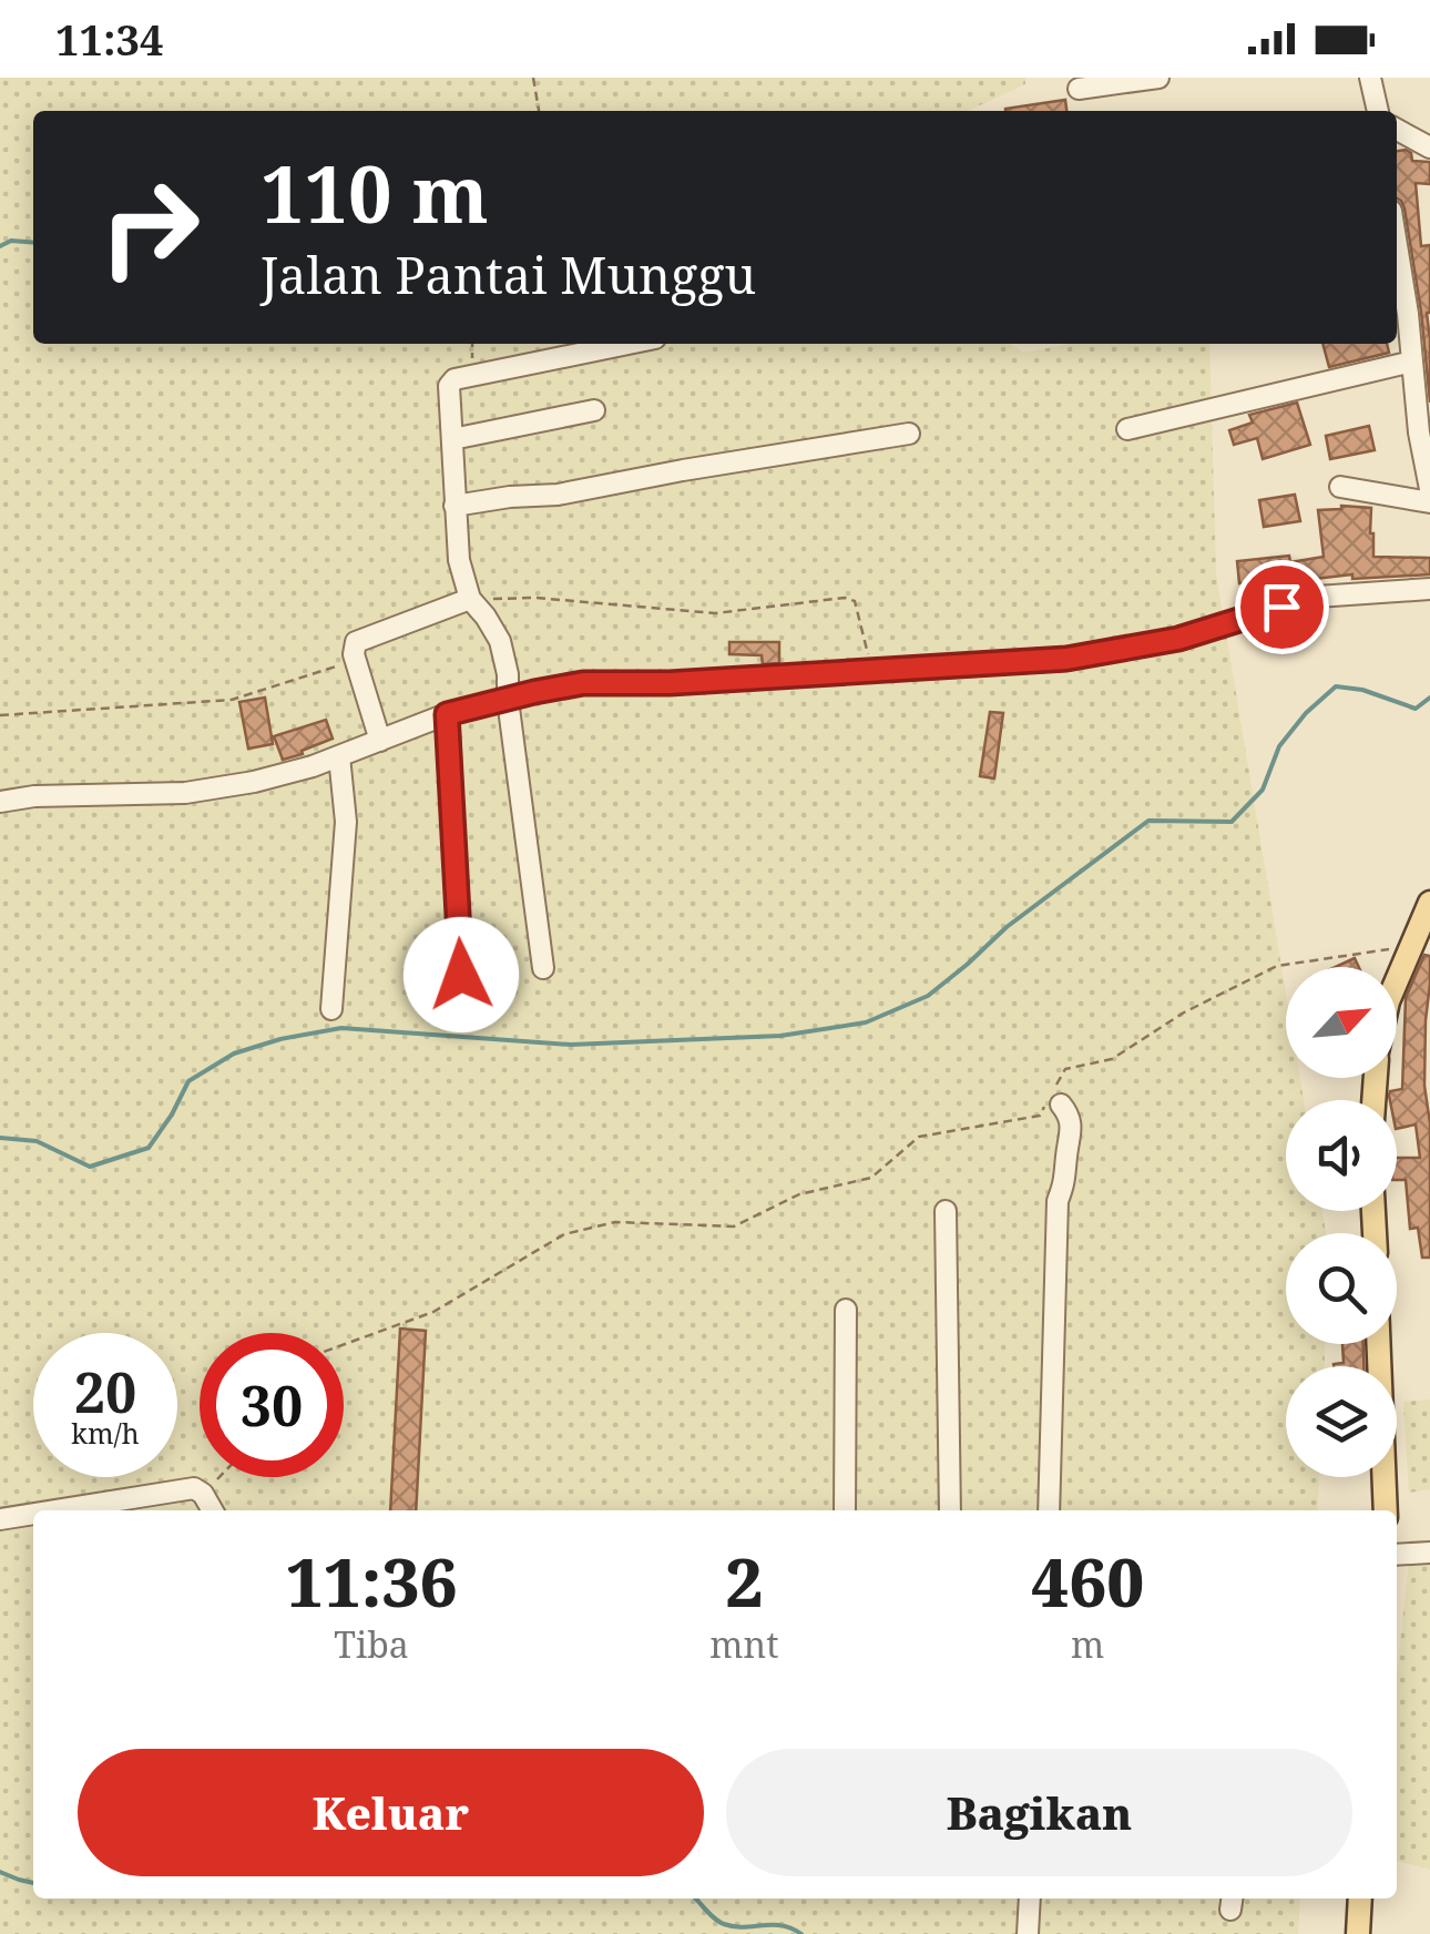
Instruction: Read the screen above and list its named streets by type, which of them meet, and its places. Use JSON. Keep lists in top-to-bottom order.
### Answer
{
  "north": "top right",
  "page": {
    "status": "11:34",
    "turn": ["110 m", "Jalan Pantai Munggu"],
    "speed": "20 km/h",
    "limit": "30",
    "eta": [
      "11:36",
      "Tiba",
      "2",
      "mnt",
      "460",
      "m"
    ],
    "buttons": ["Keluar", "Bagikan"]
  }
}
